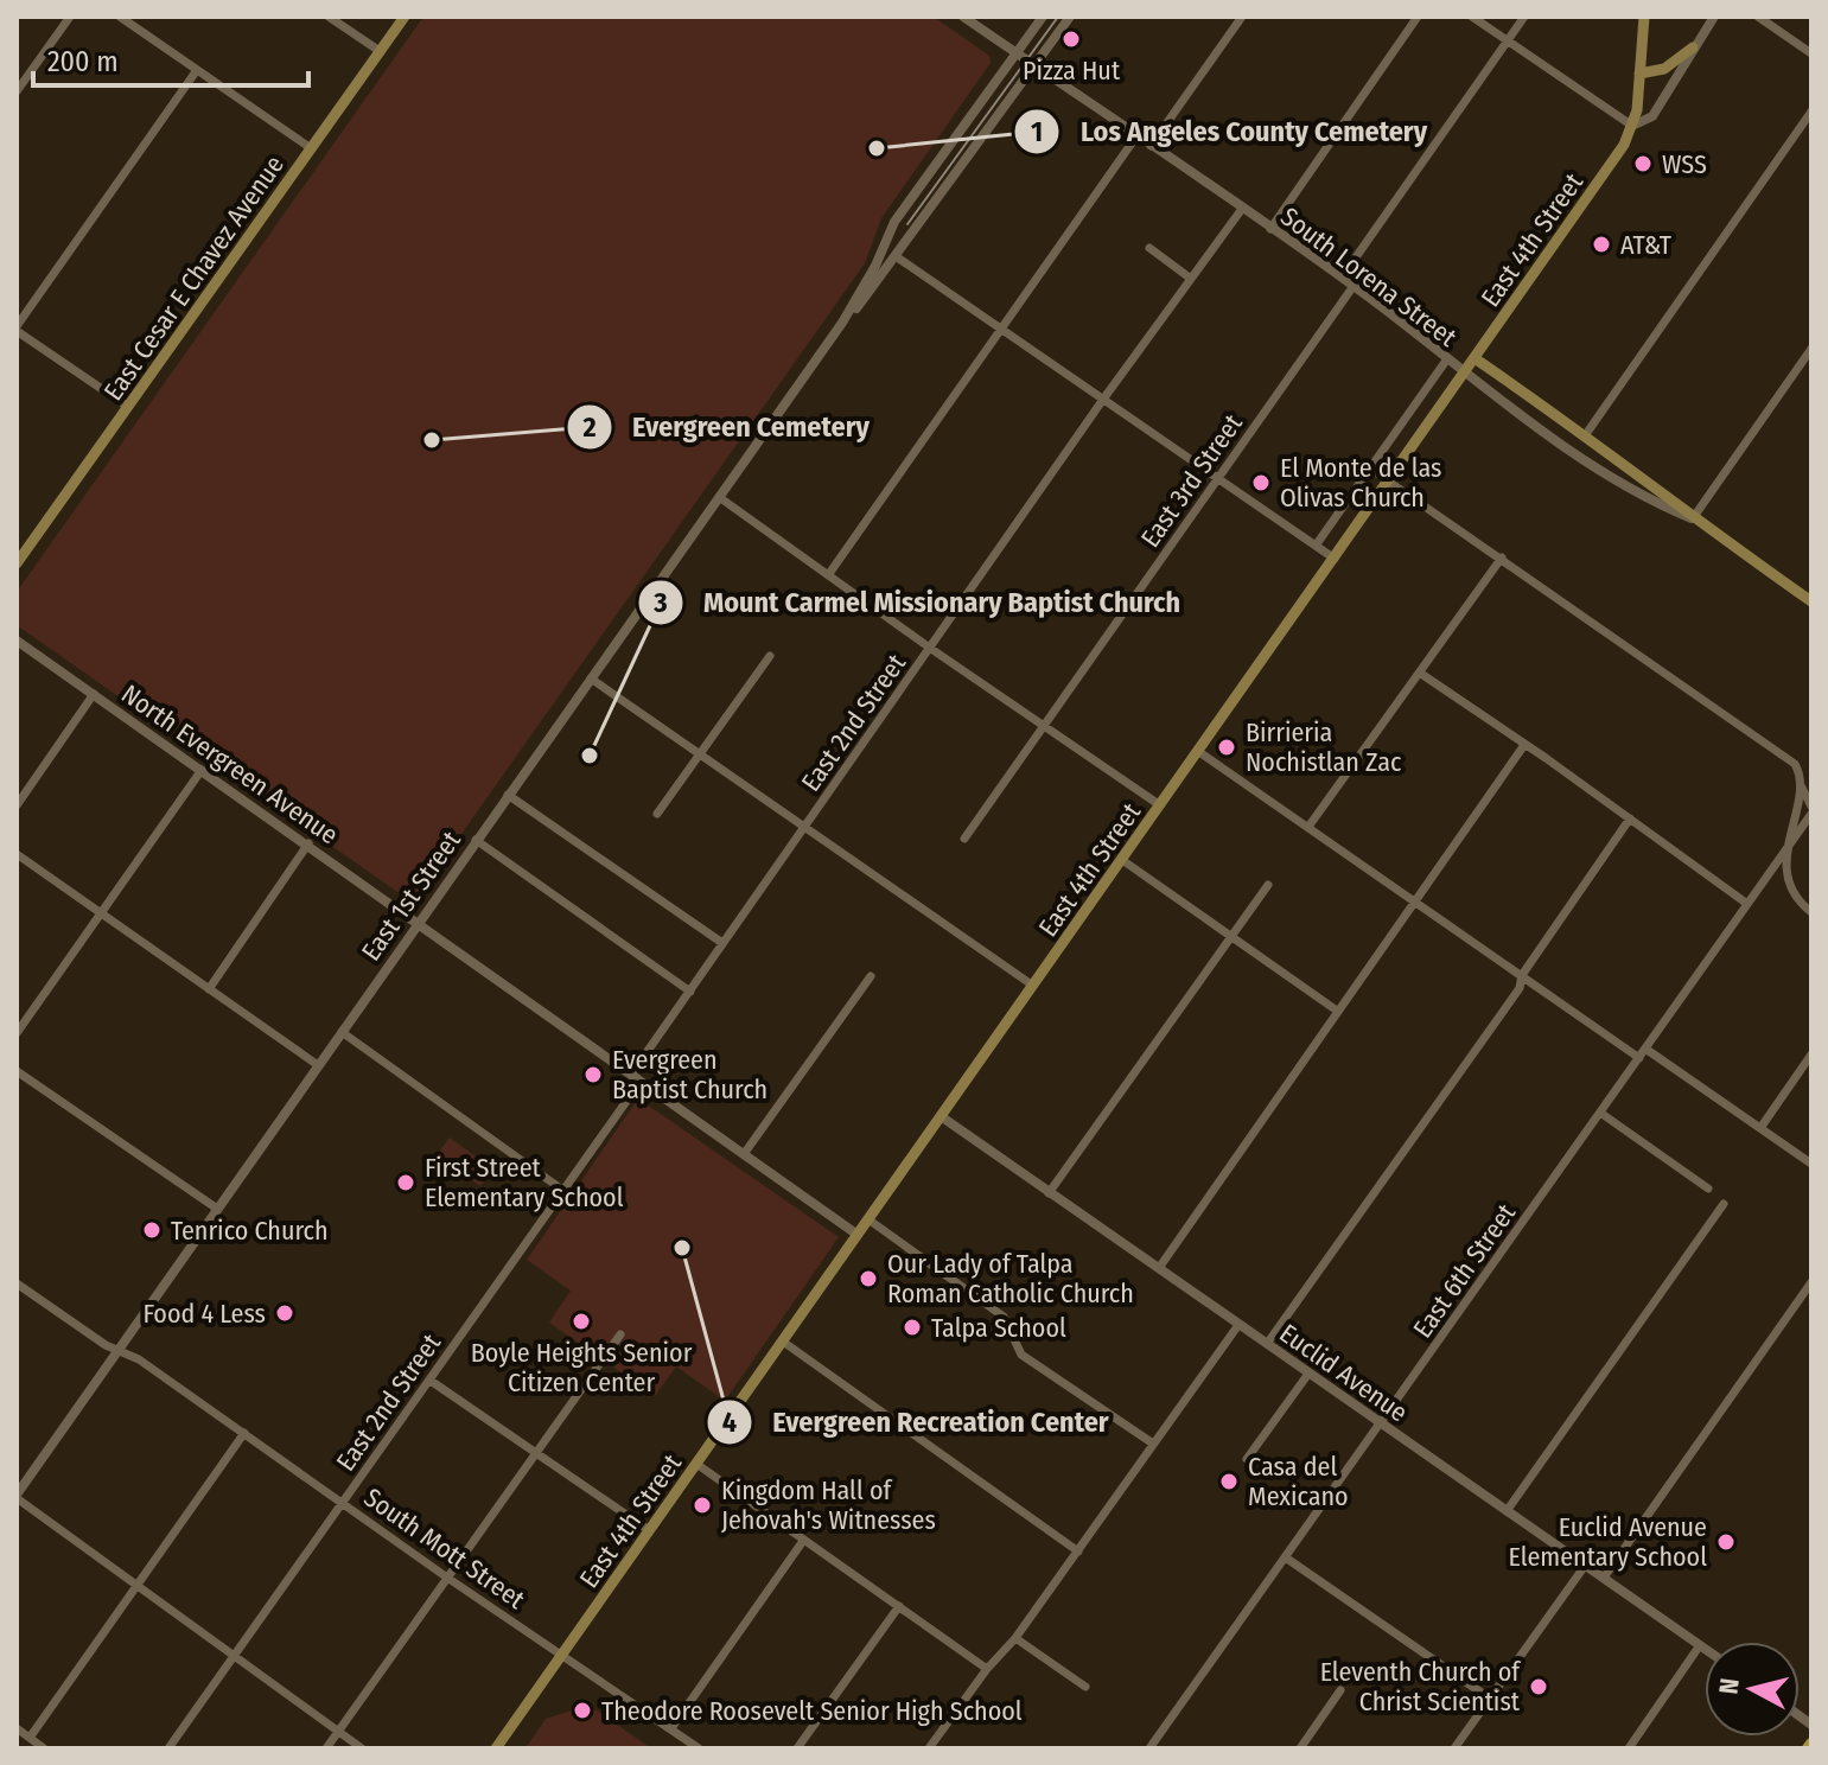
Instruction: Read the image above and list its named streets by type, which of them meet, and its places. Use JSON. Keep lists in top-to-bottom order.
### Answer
{
  "streets": {
    "main road": ["East 4th Street", "South Lorena Street", "East Cesar E Chavez Avenue"],
    "street": [
      "East 3rd Street",
      "East 2nd Street",
      "North Evergreen Avenue",
      "East 1st Street",
      "East 6th Street",
      "Euclid Avenue",
      "South Mott Street"
    ]
  },
  "crossings": [
    ["East 4th Street", "South Lorena Street"],
    ["East 4th Street", "North Evergreen Avenue"],
    ["East 4th Street", "Euclid Avenue"],
    ["East 4th Street", "South Mott Street"],
    ["South Lorena Street", "East 3rd Street"],
    ["South Lorena Street", "East 2nd Street"],
    ["South Lorena Street", "East 1st Street"],
    ["East 2nd Street", "North Evergreen Avenue"],
    ["East 2nd Street", "South Mott Street"],
    ["North Evergreen Avenue", "East 1st Street"],
    ["East 1st Street", "South Mott Street"],
    ["East 6th Street", "Euclid Avenue"]
  ],
  "places": [
    "Pizza Hut",
    "Los Angeles County Cemetery",
    "WSS",
    "AT&T",
    "Evergreen Cemetery",
    "El Monte de las Olivas Church",
    "Birrieria Nochistlan Zac",
    "Mount Carmel Missionary Baptist Church",
    "Evergreen Baptist Church",
    "First Street Elementary School",
    "Tenrico Church",
    "Evergreen Recreation Center",
    "Our Lady of Talpa Roman Catholic Church",
    "Food 4 Less",
    "Boyle Heights Senior Citizen Center",
    "Talpa School",
    "Casa del Mexicano",
    "Kingdom Hall of Jehovah's Witnesses",
    "Euclid Avenue Elementary School",
    "Eleventh Church of Christ Scientist",
    "Theodore Roosevelt Senior High School"
  ],
  "scale_bar": "200 m",
  "north": "left"
}
